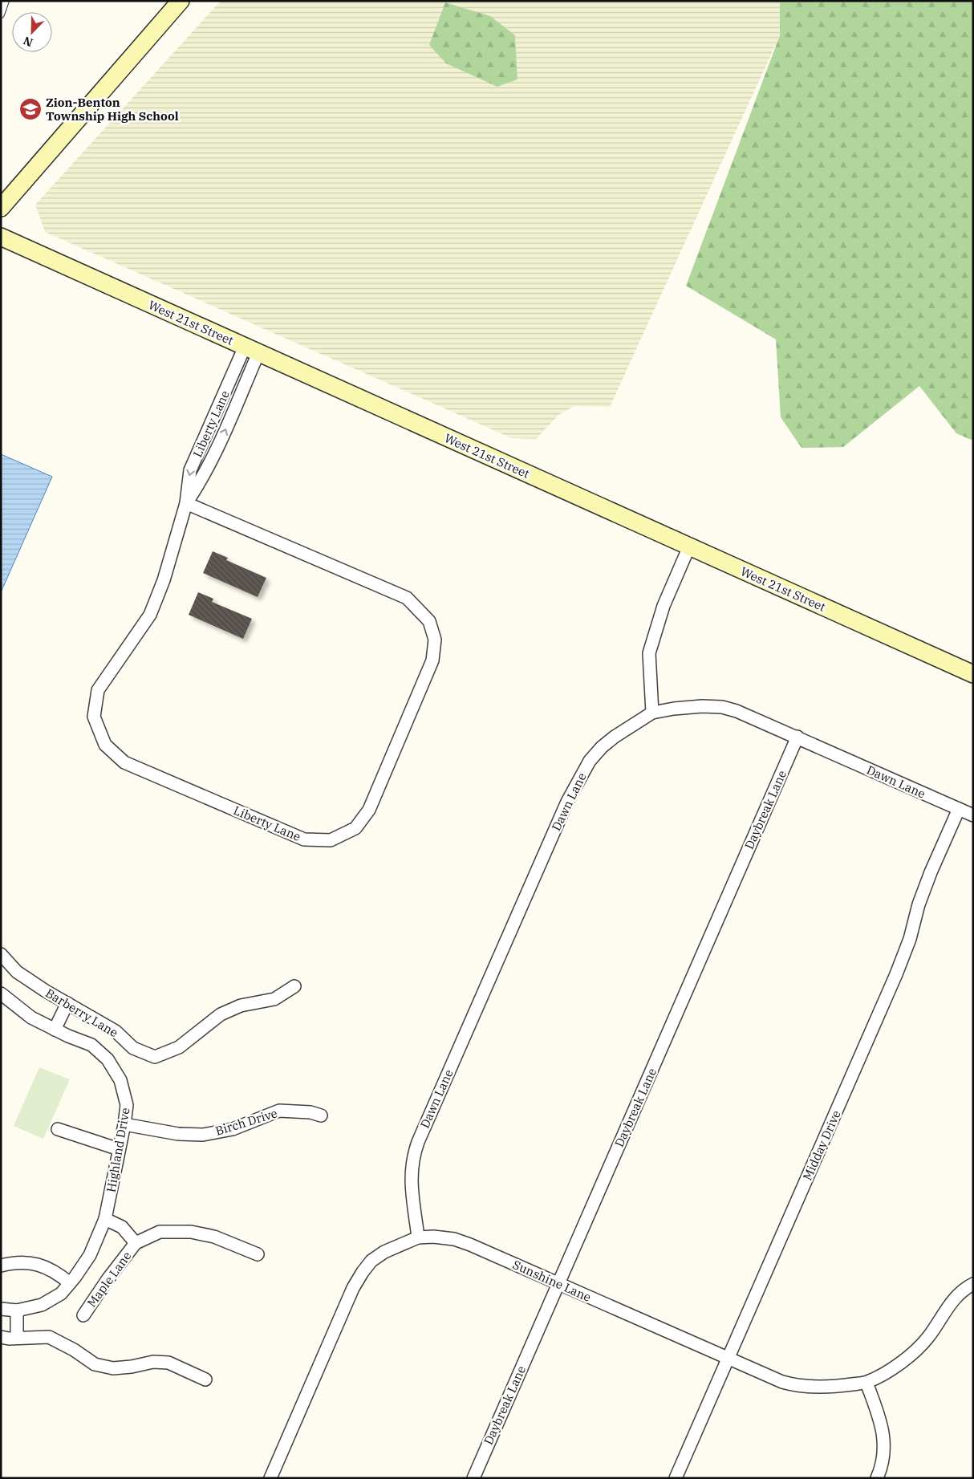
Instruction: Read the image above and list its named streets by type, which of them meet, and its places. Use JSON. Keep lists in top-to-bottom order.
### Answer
{
  "streets": {
    "street": [
      "West 21st Street",
      "Liberty Lane",
      "Dawn Lane",
      "Daybreak Lane",
      "Barberry Lane",
      "Birch Drive",
      "Midday Drive",
      "Highland Drive",
      "Maple Lane",
      "Sunshine Lane"
    ]
  },
  "crossings": [
    ["West 21st Street", "Liberty Lane"],
    ["Dawn Lane", "Daybreak Lane"],
    ["Dawn Lane", "Midday Drive"],
    ["Dawn Lane", "Sunshine Lane"],
    ["Daybreak Lane", "Sunshine Lane"],
    ["Birch Drive", "Highland Drive"],
    ["Midday Drive", "Sunshine Lane"],
    ["Highland Drive", "Maple Lane"]
  ],
  "places": {
    "school or university": ["Zion-Benton Township High School"]
  },
  "north": "bottom left"
}
